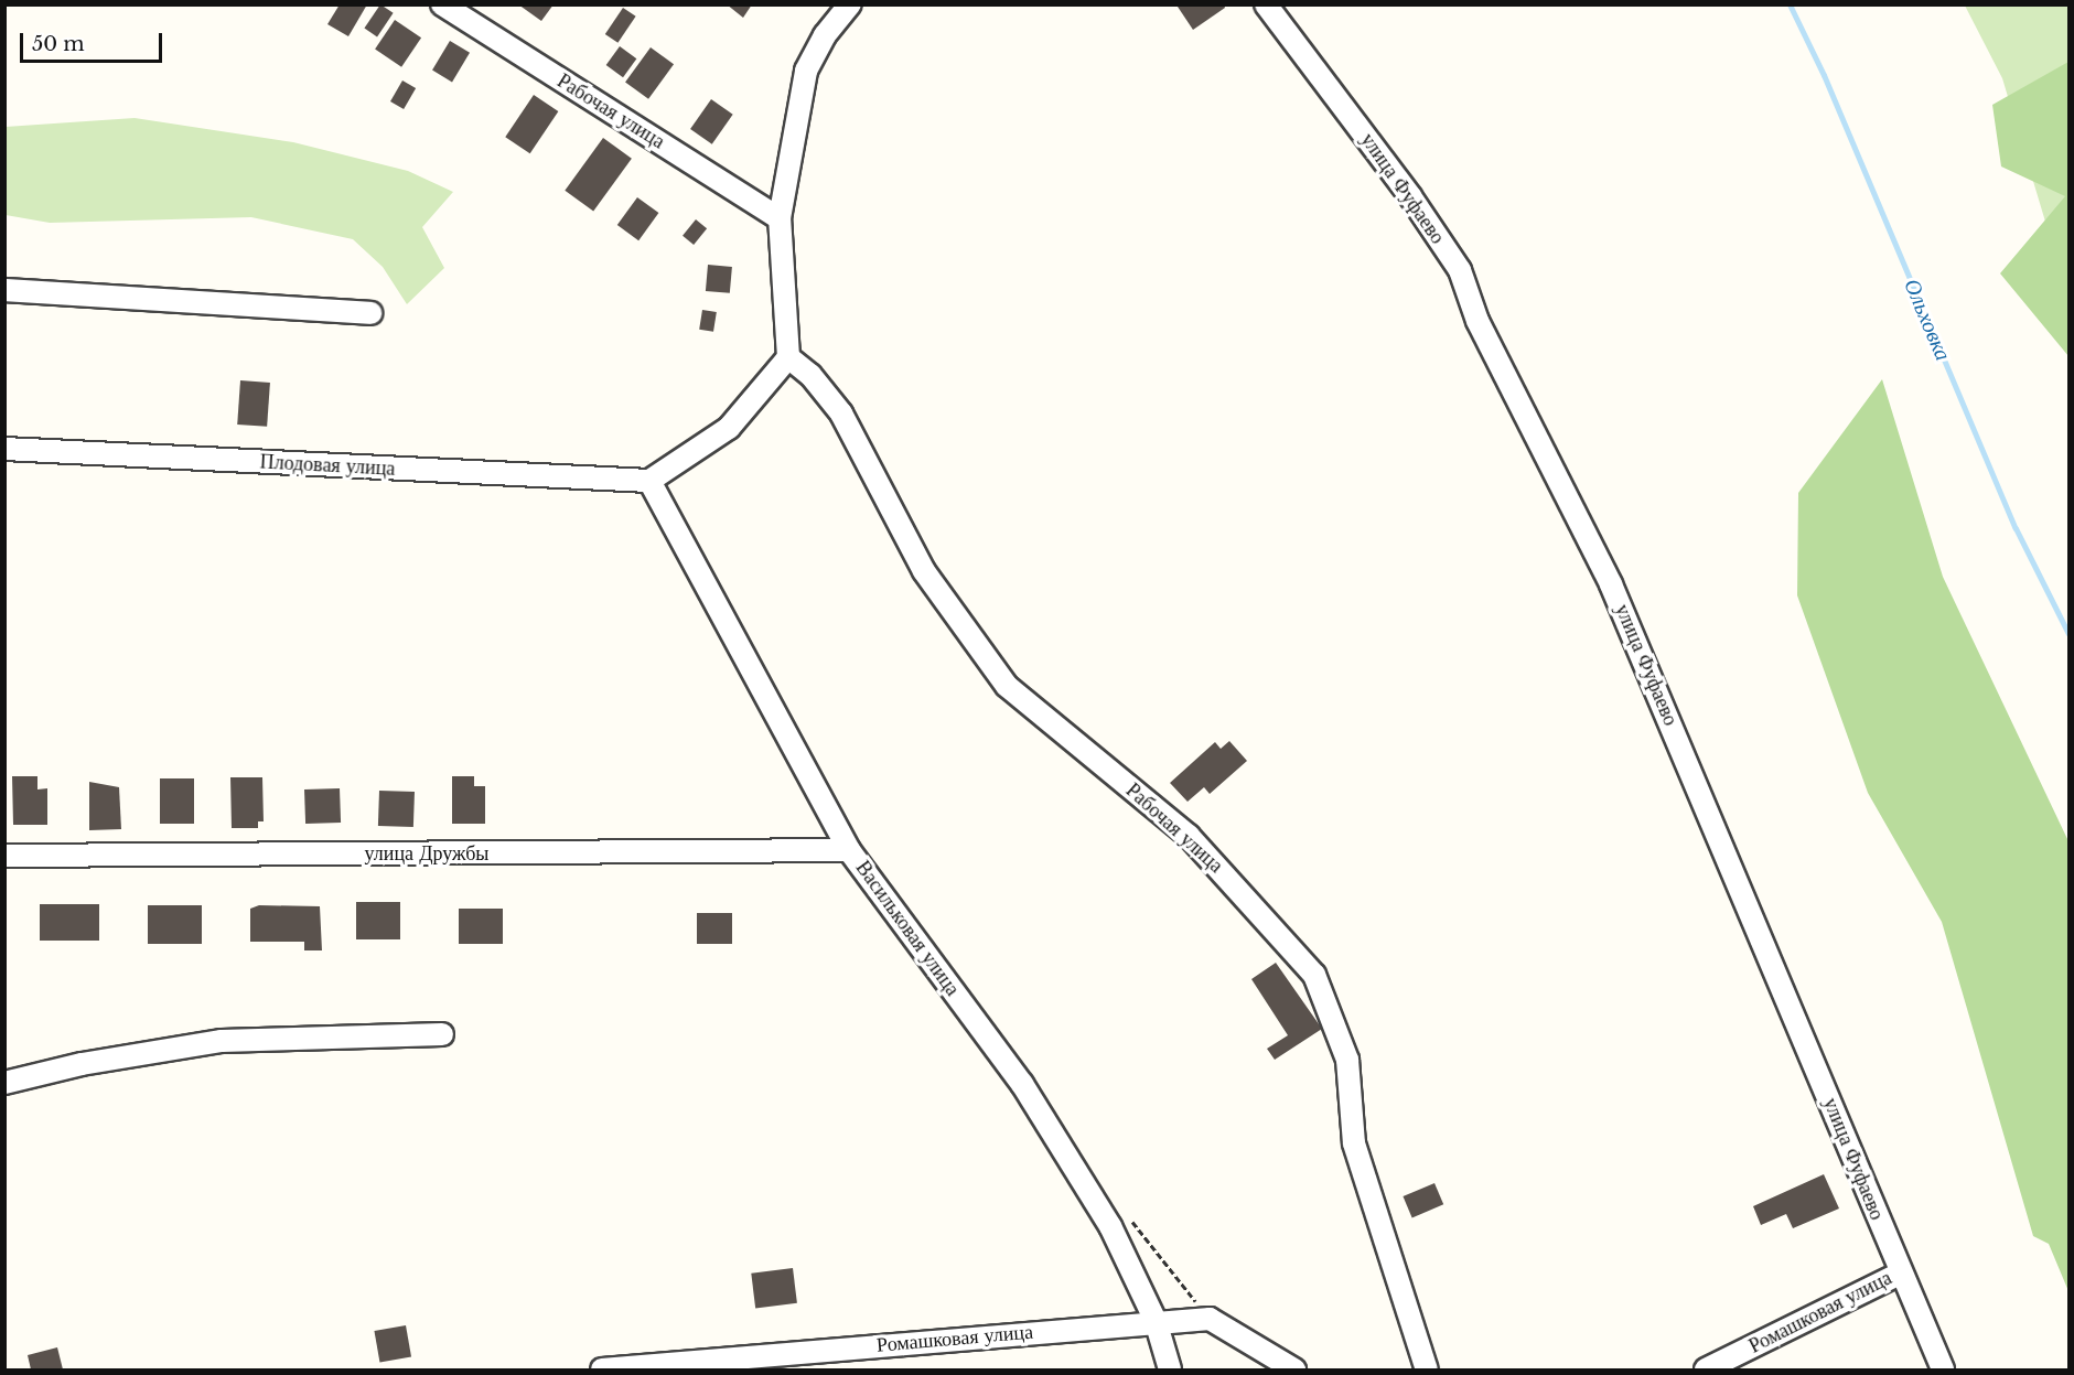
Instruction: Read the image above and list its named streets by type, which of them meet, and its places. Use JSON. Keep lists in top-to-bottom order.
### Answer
{
  "streets": {
    "street": [
      "Рабочая улица",
      "улица Фуфаево",
      "Плодовая улица",
      "улица Дружбы",
      "Васильковая улица",
      "Ромашковая улица"
    ]
  },
  "crossings": [
    ["улица Фуфаево", "Ромашковая улица"],
    ["Плодовая улица", "Васильковая улица"],
    ["улица Дружбы", "Васильковая улица"],
    ["Васильковая улица", "Ромашковая улица"]
  ],
  "water": ["Ольховка"],
  "scale_bar": "50 m"
}
